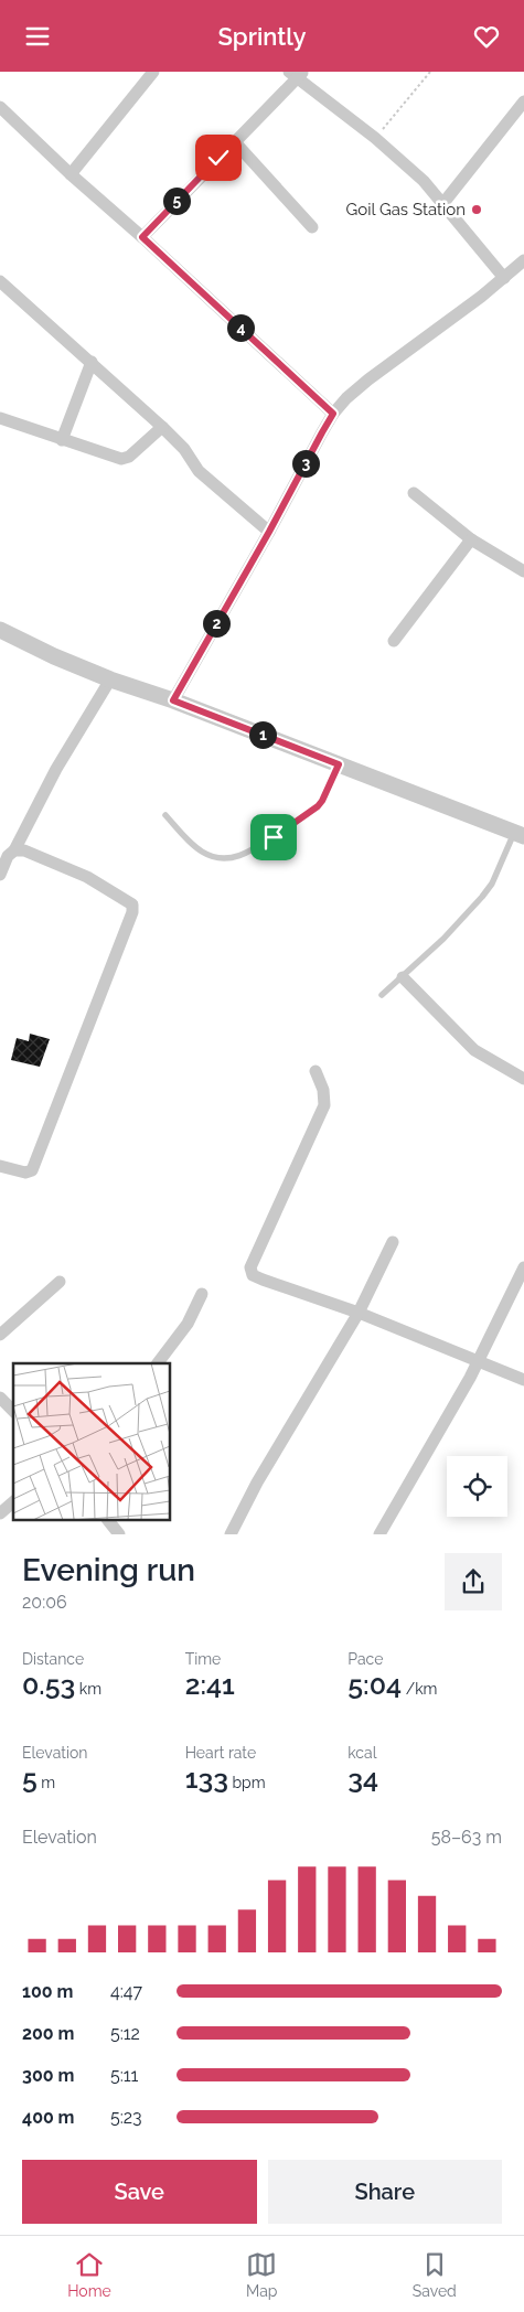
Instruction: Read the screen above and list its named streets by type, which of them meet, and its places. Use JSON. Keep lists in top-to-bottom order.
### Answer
{
  "places": ["Goil Gas Station"],
  "page": {
    "header": "Sprintly",
    "pins": [
      "5",
      "4",
      "3",
      "2",
      "1"
    ],
    "heading": ["Evening run", "20:06"],
    "stats": [
      ["Distance", "0.53 km"],
      ["Time", "2:41"],
      ["Pace", "5:04 /km"],
      ["Elevation", "5 m"],
      ["Heart rate", "133 bpm"],
      ["kcal", "34"]
    ],
    "chart": ["Elevation", "58–63 m"],
    "list": [
      {
        "name": "100 m",
        "note": "4:47"
      },
      {
        "name": "200 m",
        "note": "5:12"
      },
      {
        "name": "300 m",
        "note": "5:11"
      },
      {
        "name": "400 m",
        "note": "5:23"
      }
    ],
    "buttons": ["Save", "Share"],
    "tabs": ["Home", "Map", "Saved"]
  }
}
